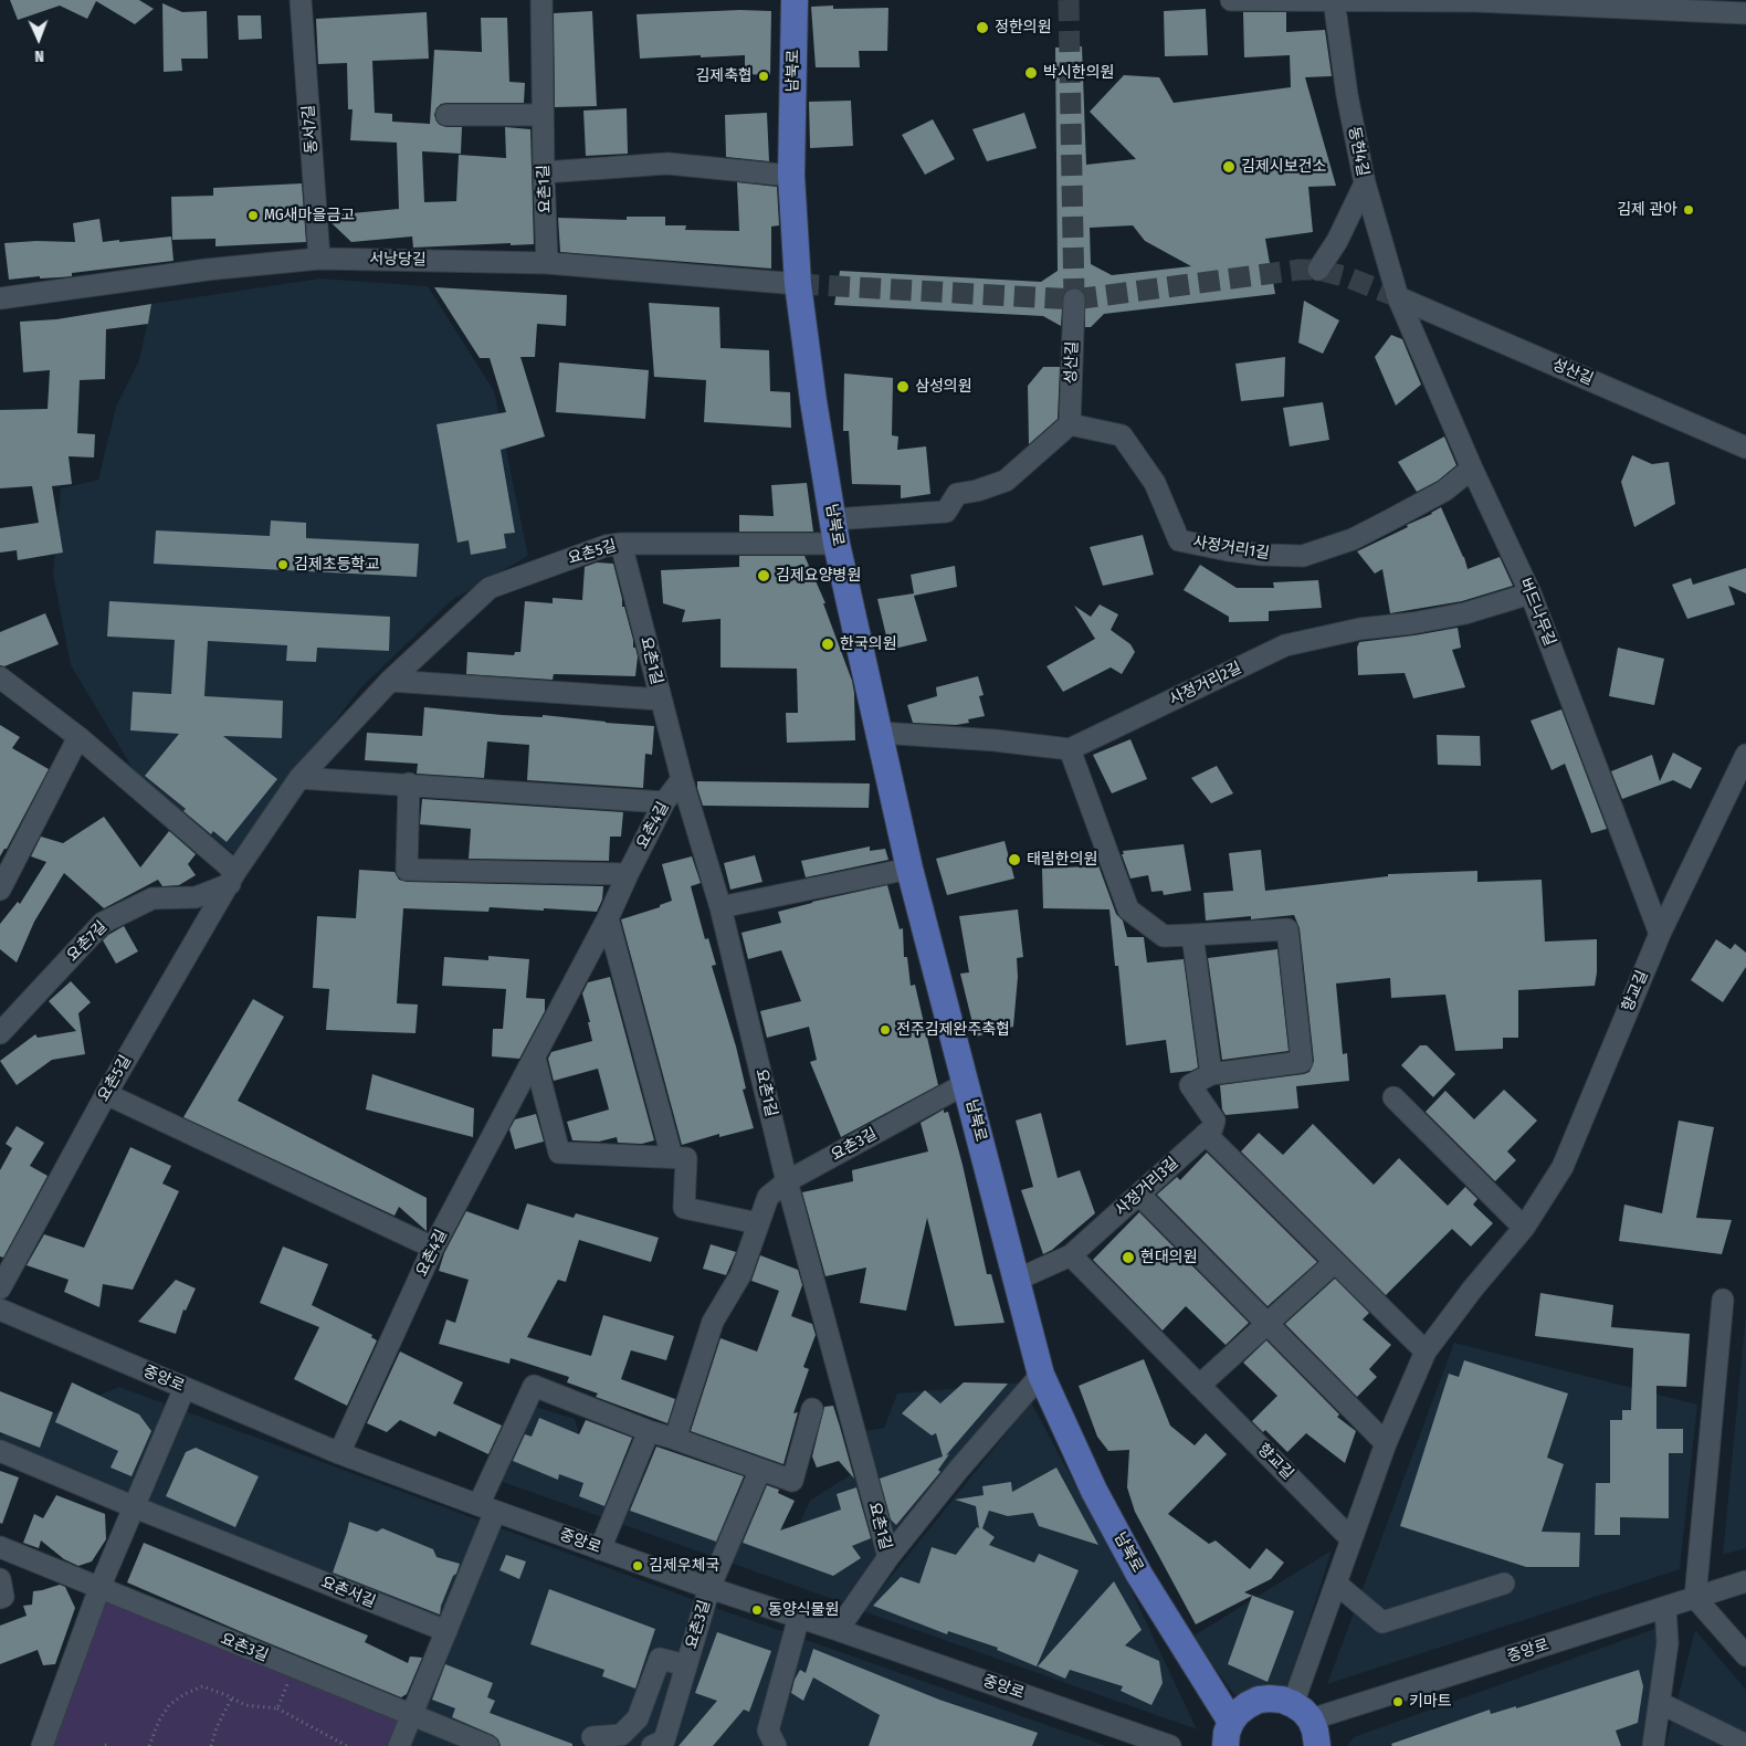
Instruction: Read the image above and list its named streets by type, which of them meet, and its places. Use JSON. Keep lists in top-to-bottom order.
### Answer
{
  "streets": {
    "main road": ["남북로"],
    "street": [
      "동서7길",
      "동헌4길",
      "요촌1길",
      "서낭당길",
      "성산길",
      "사정거리1길",
      "요촌5길",
      "버드나무길",
      "사정거리2길",
      "요촌4길",
      "요촌7길",
      "향교길",
      "요촌3길",
      "사정거리3길",
      "중앙로",
      "요촌서길"
    ]
  },
  "crossings": [
    ["남북로", "서낭당길"],
    ["남북로", "요촌5길"],
    ["남북로", "요촌3길"],
    ["남북로", "사정거리3길"],
    ["동서7길", "서낭당길"],
    ["동헌4길", "성산길"],
    ["동헌4길", "버드나무길"],
    ["요촌1길", "서낭당길"],
    ["요촌1길", "요촌5길"],
    ["요촌1길", "요촌4길"],
    ["요촌1길", "요촌3길"],
    ["요촌1길", "중앙로"],
    ["성산길", "사정거리1길"],
    ["성산길", "버드나무길"],
    ["사정거리1길", "버드나무길"],
    ["요촌5길", "요촌7길"],
    ["버드나무길", "사정거리2길"],
    ["버드나무길", "향교길"],
    ["요촌4길", "중앙로"],
    ["향교길", "사정거리3길"],
    ["향교길", "중앙로"],
    ["요촌3길", "중앙로"]
  ],
  "places": [
    "정한의원",
    "박시한의원",
    "김제축협",
    "김제시보건소",
    "김제 관아",
    "MG새마을금고",
    "삼성의원",
    "김제초등학교",
    "김제요양병원",
    "한국의원",
    "태림한의원",
    "전주김제완주축협",
    "현대의원",
    "김제우체국",
    "동양식물원",
    "키마트"
  ],
  "north": "bottom"
}
